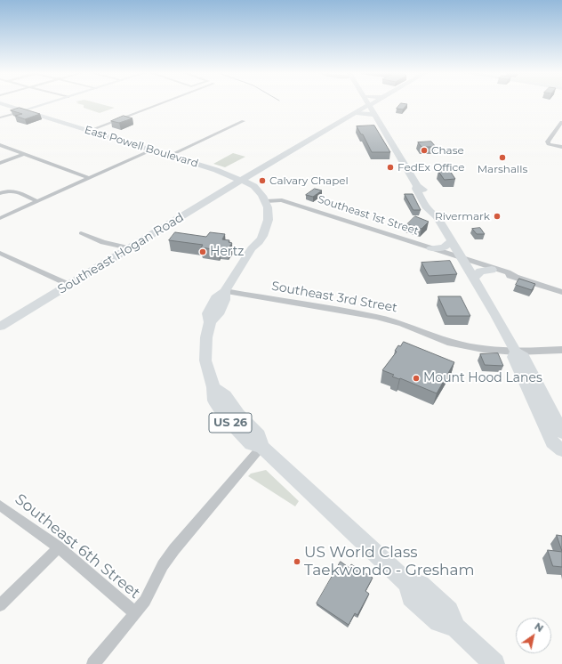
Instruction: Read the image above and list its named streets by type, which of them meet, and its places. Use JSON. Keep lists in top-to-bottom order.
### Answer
{
  "streets": {
    "main road": ["East Powell Boulevard", "Southeast Hogan Road", "US 26"],
    "street": ["Southeast 1st Street", "Southeast 3rd Street", "Southeast 6th Street"]
  },
  "crossings": [
    ["East Powell Boulevard", "Southeast 1st Street"],
    ["East Powell Boulevard", "Southeast Hogan Road"],
    ["East Powell Boulevard", "Southeast 3rd Street"]
  ],
  "places": [
    "Chase",
    "Marshalls",
    "FedEx Office",
    "Calvary Chapel",
    "Rivermark",
    "Hertz",
    "Mount Hood Lanes",
    "US World Class Taekwondo - Gresham"
  ],
  "north": "top right"
}
